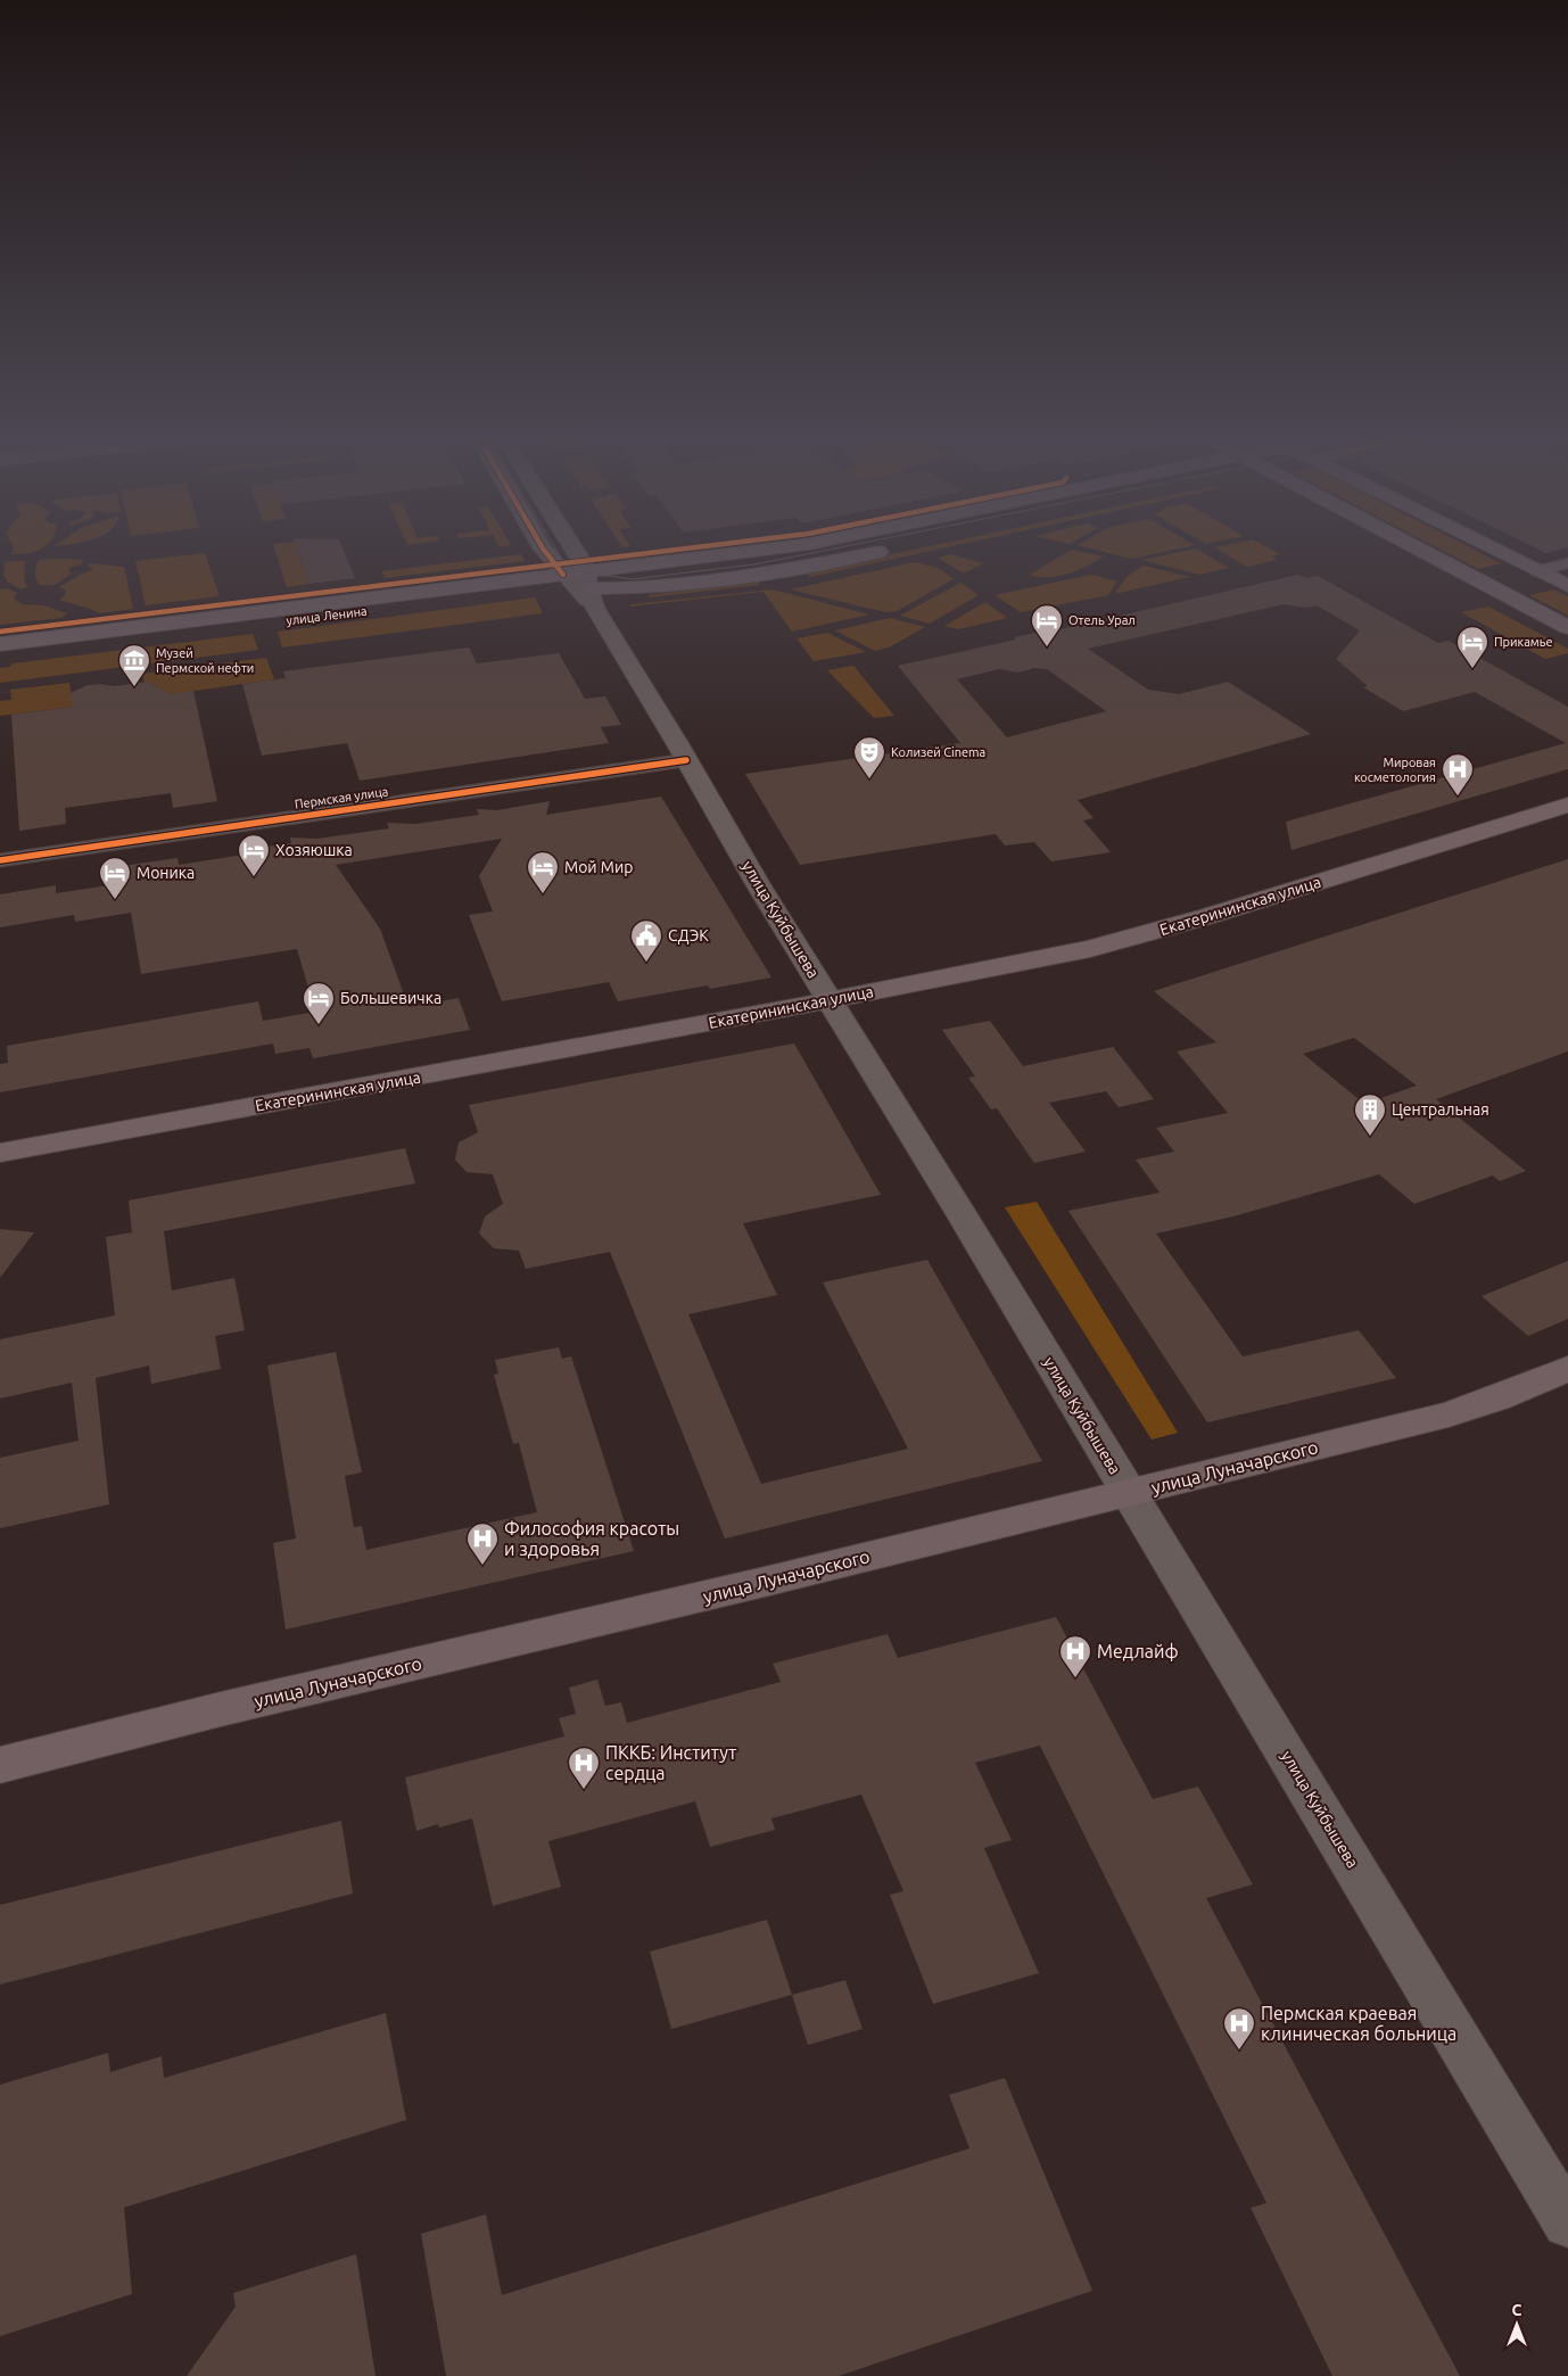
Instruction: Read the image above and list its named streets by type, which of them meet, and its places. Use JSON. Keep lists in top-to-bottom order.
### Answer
{
  "streets": {
    "main road": [
      "улица Ленина",
      "Екатерининская улица",
      "улица Куйбышева",
      "улица Луначарского"
    ],
    "street": ["Пермская улица"]
  },
  "crossings": [
    ["улица Ленина", "улица Куйбышева"],
    ["Пермская улица", "улица Куйбышева"],
    ["Екатерининская улица", "улица Куйбышева"],
    ["улица Куйбышева", "улица Луначарского"]
  ],
  "places": {
    "hotel": [
      "Отель Урал",
      "Прикамье",
      "Хозяюшка",
      "Мой Мир",
      "Моника",
      "Большевичка"
    ],
    "museum": ["Музей Пермской нефти"],
    "theatre": ["Колизей Cinema"],
    "hospital": [
      "Мировая косметология",
      "Философия красоты и здоровья",
      "Медлайф",
      "ПККБ: Институт сердца",
      "Пермская краевая клиническая больница"
    ],
    "public building": ["СДЭК"],
    "building": ["Центральная"]
  },
  "north": "top"
}
